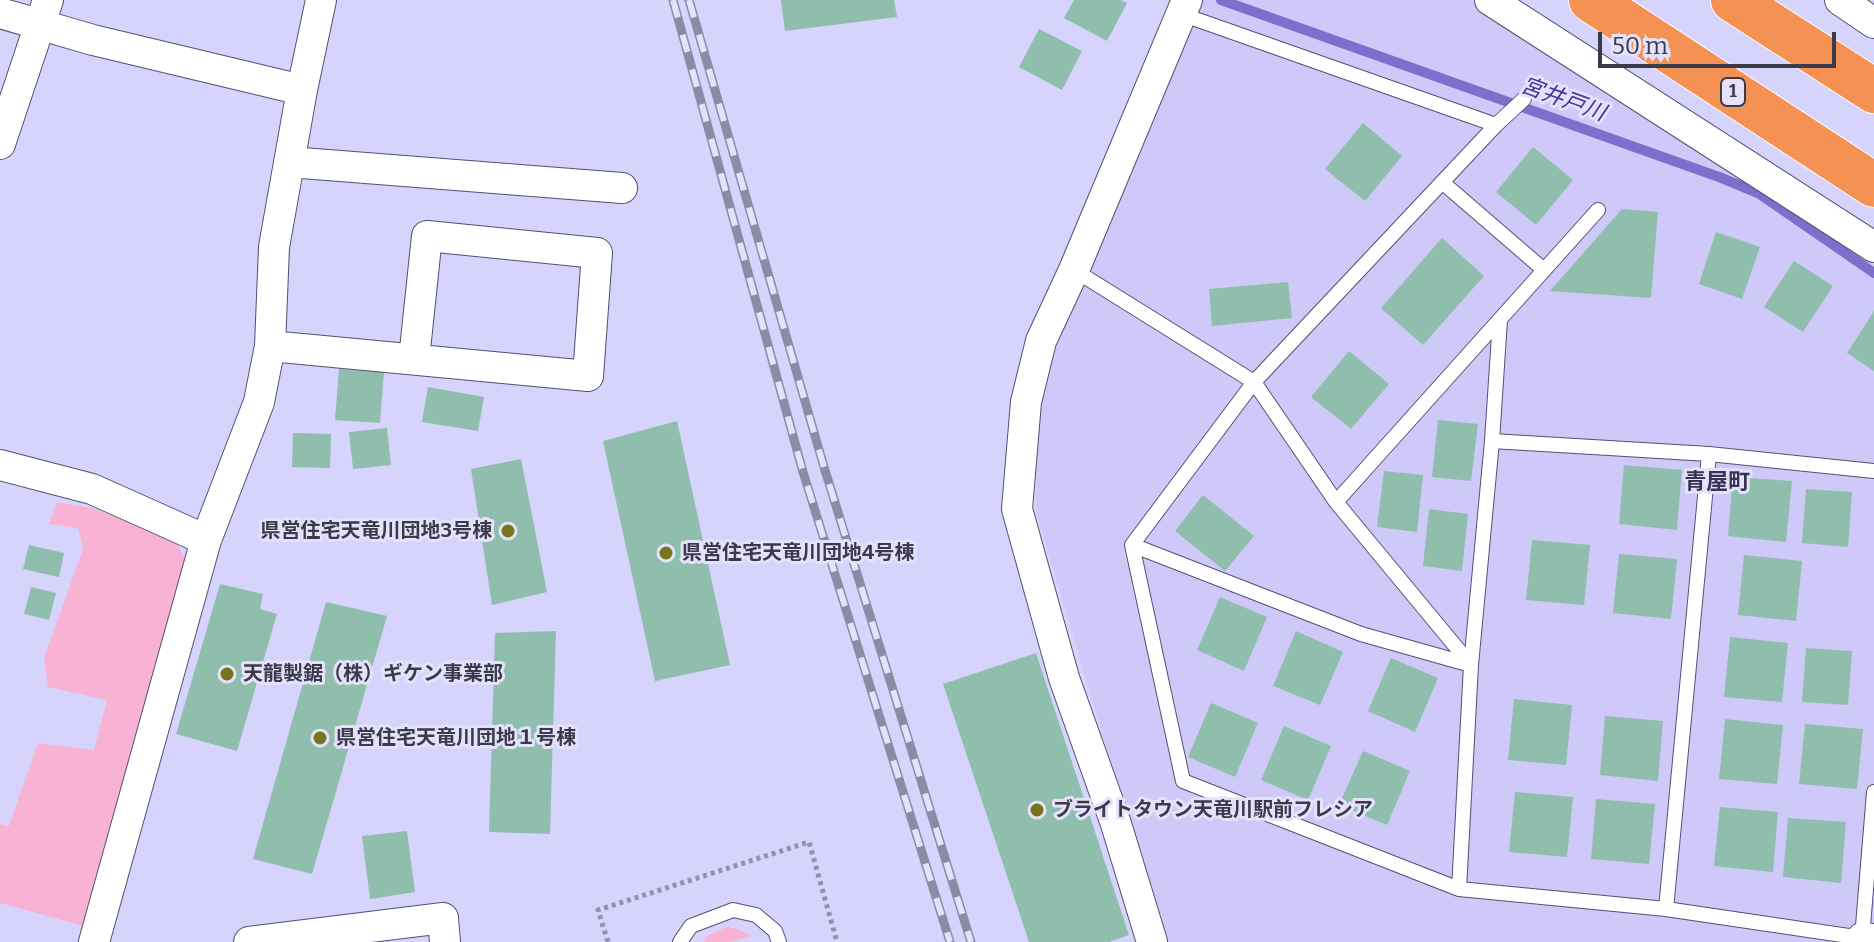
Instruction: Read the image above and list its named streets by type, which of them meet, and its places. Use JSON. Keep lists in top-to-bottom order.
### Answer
{
  "streets": {
    "highway": ["1"]
  },
  "districts": ["青屋町"],
  "water": ["宮井戸川"],
  "places": [
    "県営住宅天竜川団地3号棟",
    "県営住宅天竜川団地4号棟",
    "天龍製鋸（株）ギケン事業部",
    "県営住宅天竜川団地１号棟",
    "ブライトタウン天竜川駅前フレシア"
  ],
  "scale_bar": "50 m"
}
